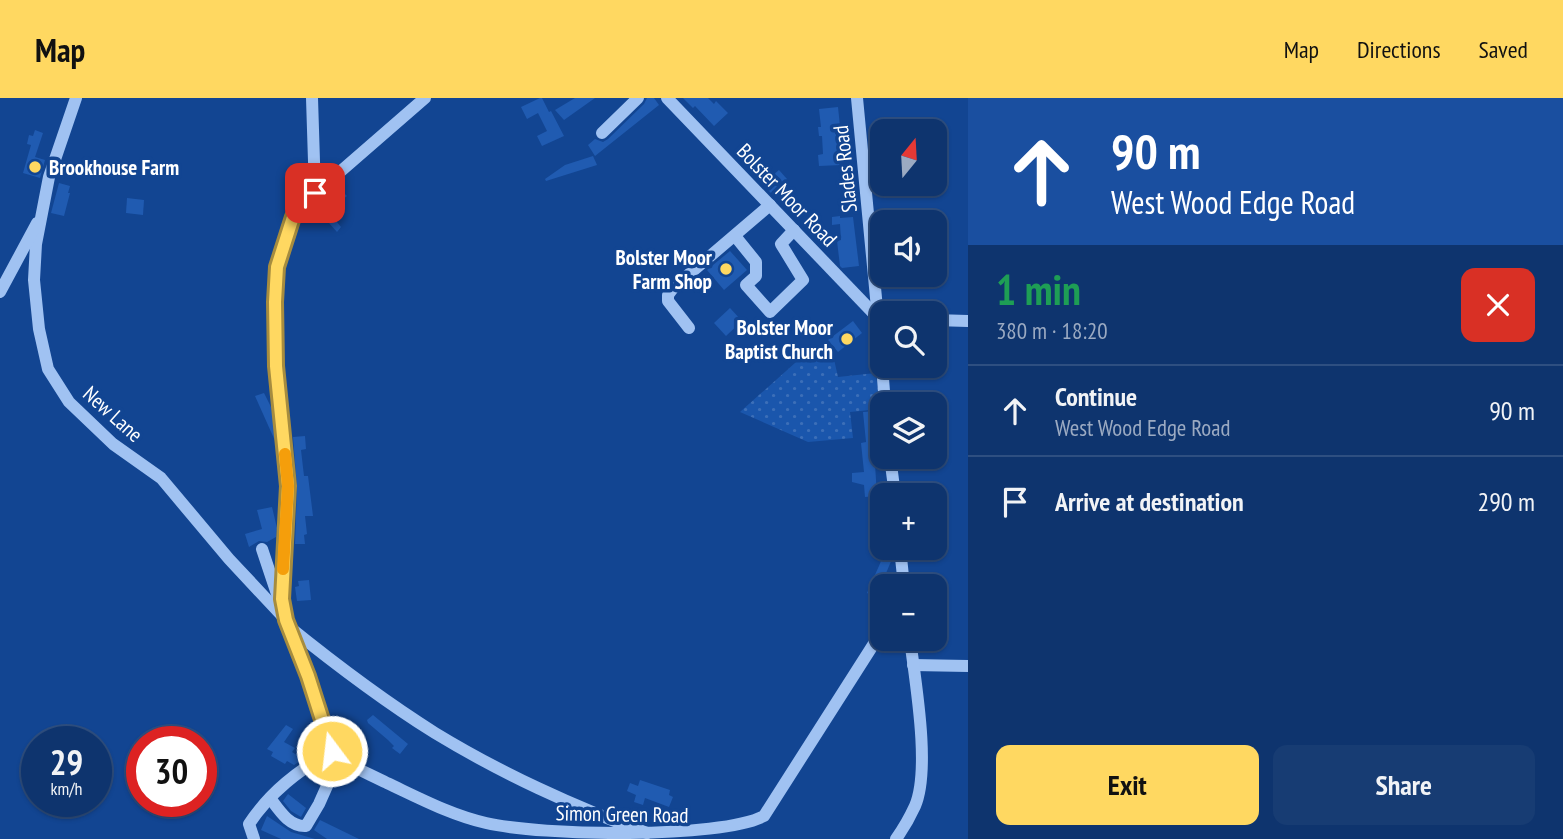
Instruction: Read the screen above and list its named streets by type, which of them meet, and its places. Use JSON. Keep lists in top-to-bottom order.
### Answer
{
  "streets": {
    "street": [
      "Slades Road",
      "Bolster Moor Road",
      "New Lane",
      "Simon Green Road"
    ]
  },
  "places": ["Brookhouse Farm", "Bolster Moor Farm Shop", "Bolster Moor Baptist Church"],
  "north": "top",
  "page": {
    "header": "Map",
    "nav": ["Map", "Directions", "Saved"],
    "turn": ["90 m", "West Wood Edge Road"],
    "map_buttons": ["+", "−"],
    "heading": ["1 min", "380 m · 18:20"],
    "list": [
      {
        "name": "Continue",
        "note": "West Wood Edge Road",
        "value": "90 m"
      },
      {
        "name": "Arrive at destination",
        "value": "290 m"
      }
    ],
    "speed": "29 km/h",
    "limit": "30",
    "buttons": ["Exit", "Share"]
  }
}
